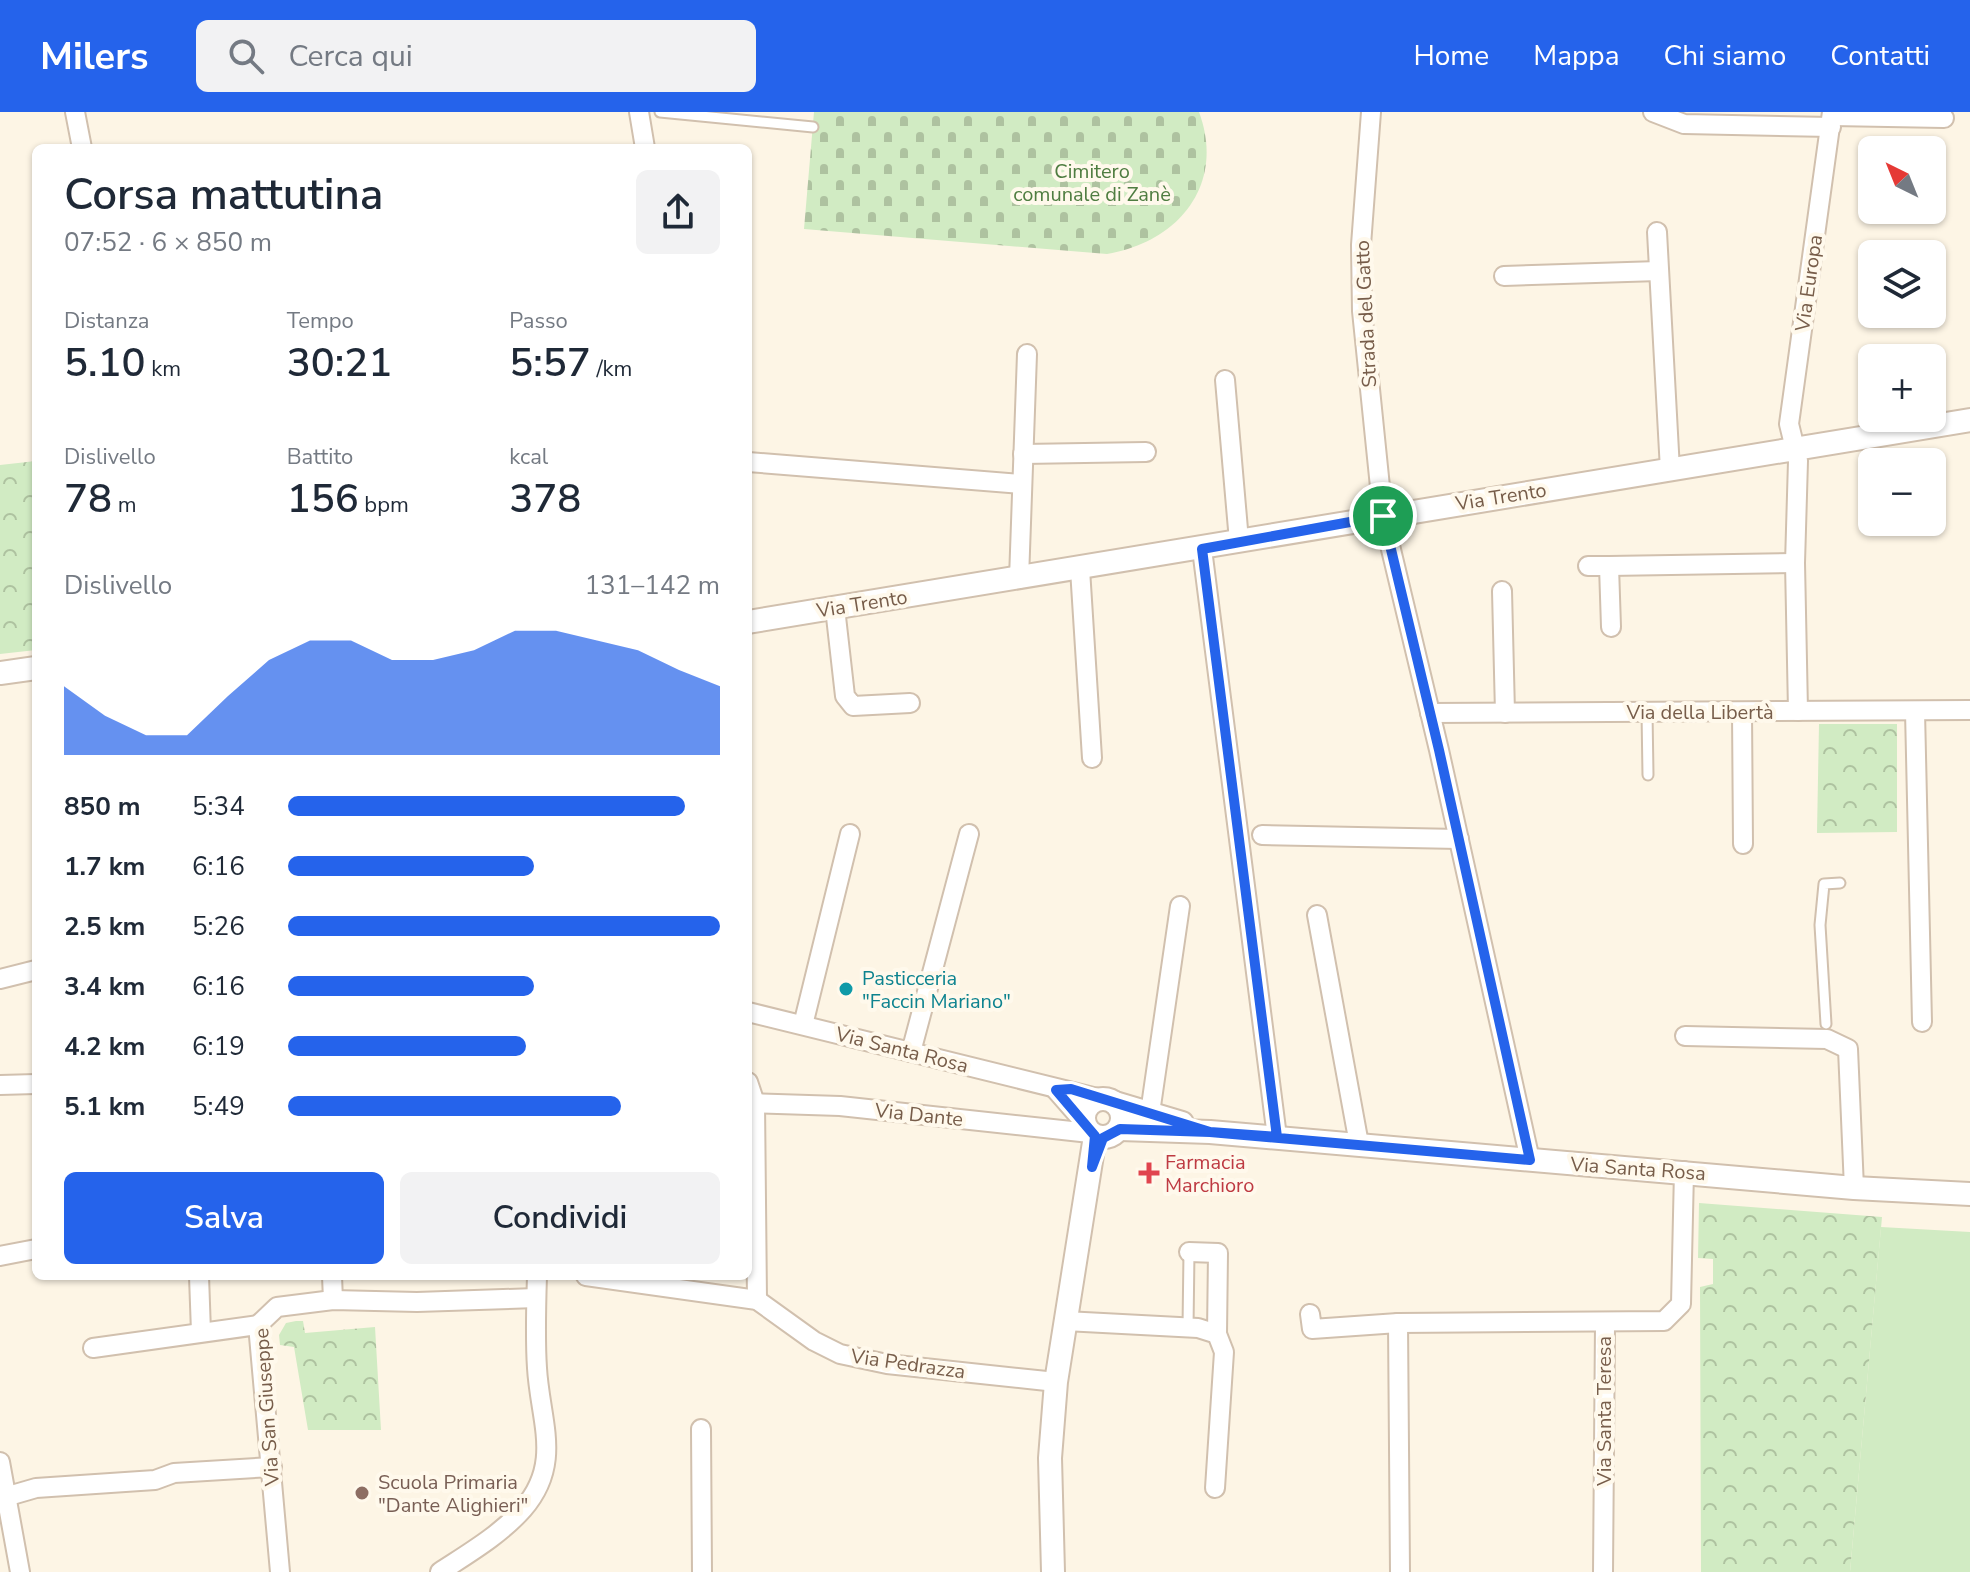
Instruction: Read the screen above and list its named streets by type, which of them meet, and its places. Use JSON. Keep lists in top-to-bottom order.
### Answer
{
  "streets": {
    "street": [
      "Via Europa",
      "Strada del Gatto",
      "Via Trento",
      "Via della Libertà",
      "Via Santa Rosa",
      "Via Dante",
      "Via Pedrazza",
      "Via San Giuseppe",
      "Via Santa Teresa"
    ]
  },
  "crossings": [
    ["Via Europa", "Via Trento"],
    ["Via Europa", "Via della Libertà"],
    ["Strada del Gatto", "Via Trento"],
    ["Strada del Gatto", "Via della Libertà"],
    ["Strada del Gatto", "Via Santa Rosa"],
    ["Via Santa Rosa", "Via Dante"],
    ["Via Santa Rosa", "Via Santa Teresa"]
  ],
  "parks": ["Cimitero comunale di Zanè"],
  "places": {
    "other": ["Pasticceria \"Faccin Mariano\"", "Scuola Primaria \"Dante Alighieri\""],
    "health": ["Farmacia Marchioro"]
  },
  "north": "top left",
  "page": {
    "header": "Milers",
    "search": "Cerca qui",
    "nav": [
      "Home",
      "Mappa",
      "Chi siamo",
      "Contatti"
    ],
    "map_buttons": ["+", "−"],
    "heading": ["Corsa mattutina", "07:52 · 6 × 850 m"],
    "stats": [
      ["Distanza", "5.10 km"],
      ["Tempo", "30:21"],
      ["Passo", "5:57 /km"],
      ["Dislivello", "78 m"],
      ["Battito", "156 bpm"],
      ["kcal", "378"]
    ],
    "chart": ["Dislivello", "131–142 m"],
    "list": [
      {
        "name": "850 m",
        "note": "5:34"
      },
      {
        "name": "1.7 km",
        "note": "6:16"
      },
      {
        "name": "2.5 km",
        "note": "5:26"
      },
      {
        "name": "3.4 km",
        "note": "6:16"
      },
      {
        "name": "4.2 km",
        "note": "6:19"
      },
      {
        "name": "5.1 km",
        "note": "5:49"
      }
    ],
    "buttons": ["Salva", "Condividi"]
  }
}
